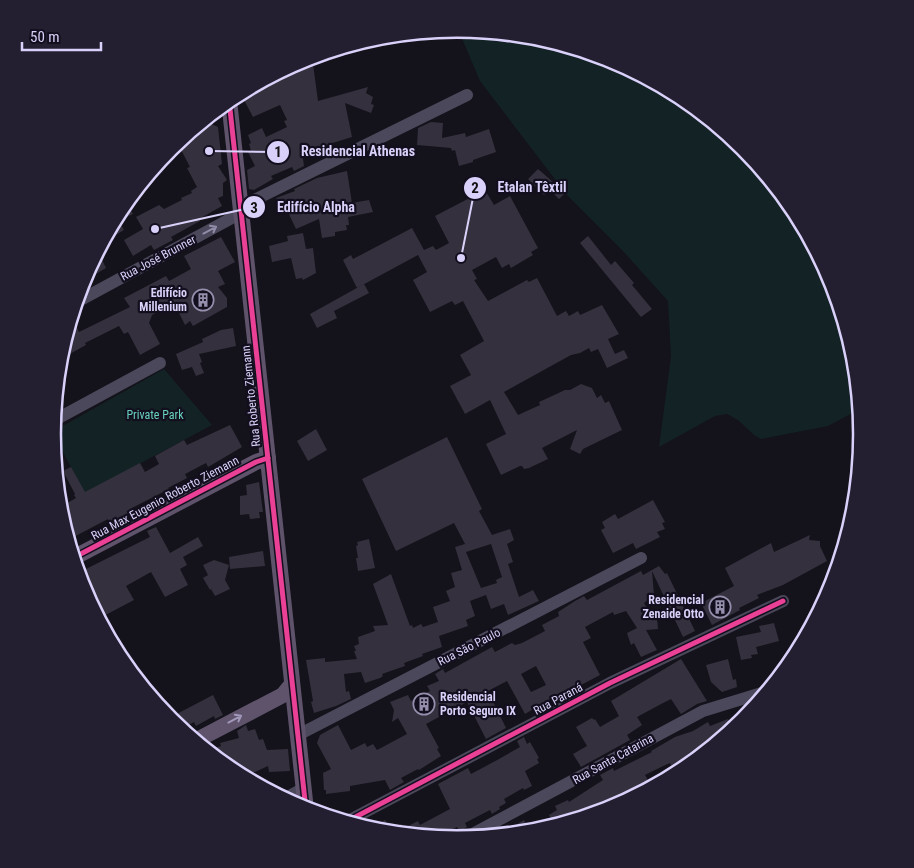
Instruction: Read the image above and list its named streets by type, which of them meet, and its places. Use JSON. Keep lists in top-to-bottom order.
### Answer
{
  "streets": {
    "main road": ["Rua Roberto Ziemann", "Rua Max Eugenio Roberto Ziemann"],
    "street": [
      "Rua José Brunner",
      "Rua São Paulo",
      "Rua Paraná",
      "Rua Santa Catarina"
    ]
  },
  "crossings": [
    ["Rua José Brunner", "Rua Roberto Ziemann"],
    ["Rua Roberto Ziemann", "Rua Max Eugenio Roberto Ziemann"],
    ["Rua Roberto Ziemann", "Rua São Paulo"]
  ],
  "one_way": ["Rua José Brunner"],
  "parks": ["Private Park"],
  "places": {
    "other": ["Residencial Athenas", "Edifício Alpha", "Etalan Têxtil"],
    "building": ["Edifício Millenium", "Residencial Zenaide Otto", "Residencial Porto Seguro IX"]
  },
  "scale_bar": "50 m"
}
